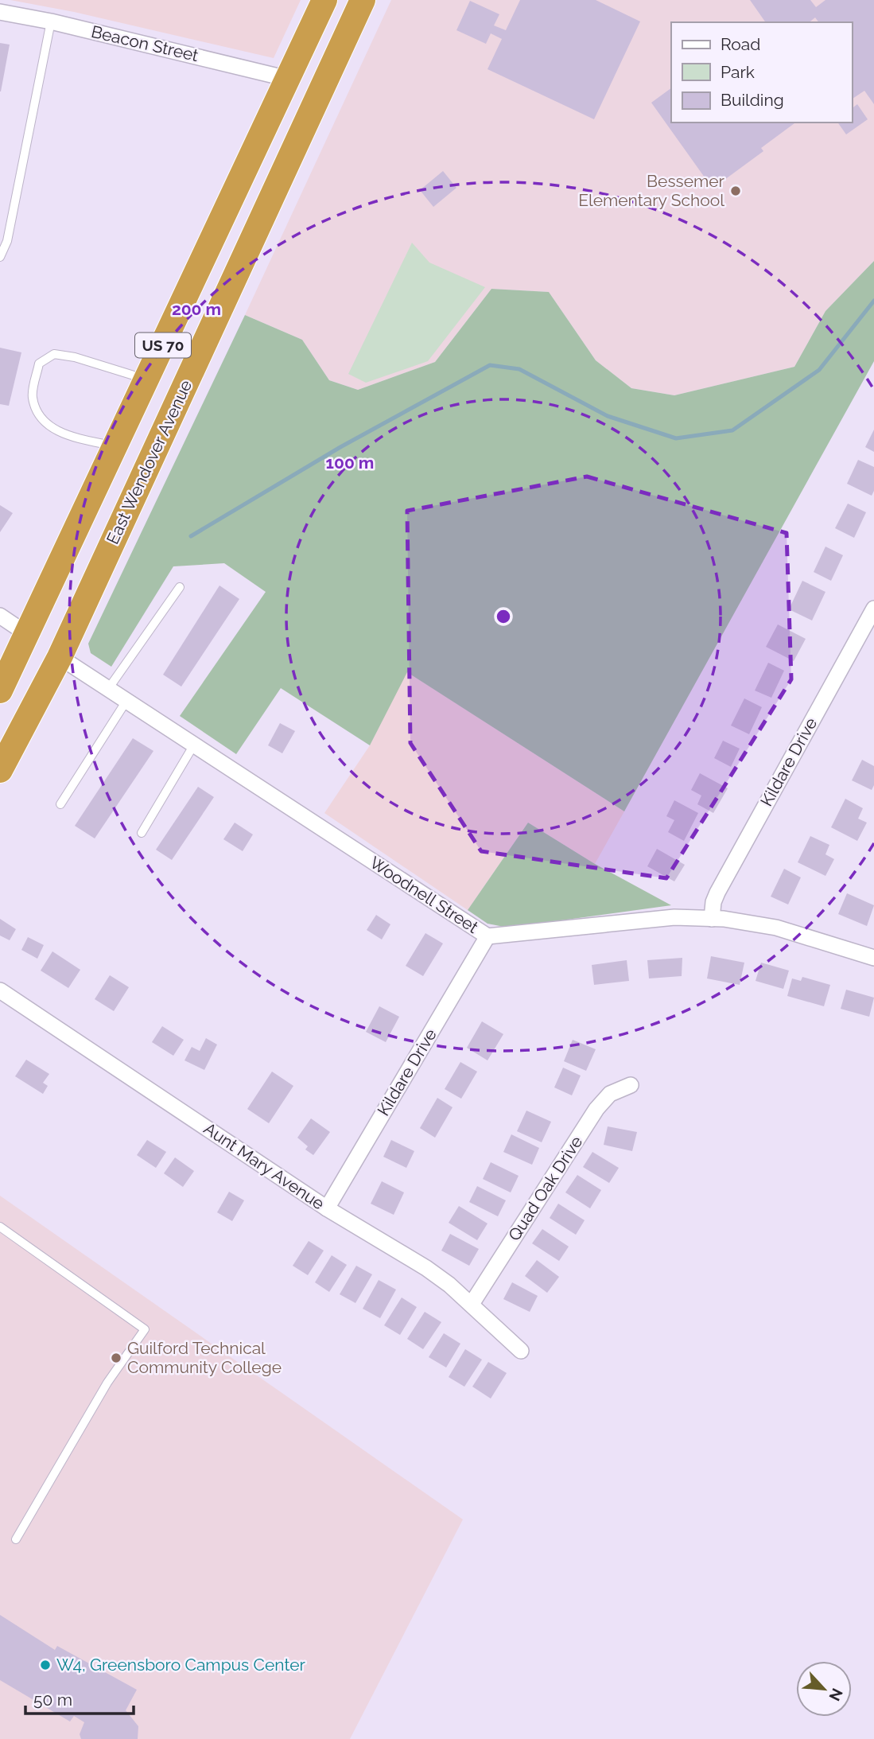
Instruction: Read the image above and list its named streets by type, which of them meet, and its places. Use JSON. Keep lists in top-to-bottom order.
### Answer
{
  "streets": {
    "highway": ["US 70", "East Wendover Avenue"],
    "street": [
      "Beacon Street",
      "Kildare Drive",
      "Woodnell Street",
      "Aunt Mary Avenue",
      "Quad Oak Drive"
    ]
  },
  "crossings": [
    ["Beacon Street", "US 70"],
    ["East Wendover Avenue", "Woodnell Street"],
    ["Kildare Drive", "Woodnell Street"],
    ["Kildare Drive", "Aunt Mary Avenue"],
    ["Aunt Mary Avenue", "Quad Oak Drive"]
  ],
  "places": ["Bessemer Elementary School", "Guilford Technical Community College", "W4, Greensboro Campus Center"],
  "legend": ["Road", "Park", "Building"],
  "scale_bar": "50 m",
  "north": "bottom right",
  "rings": ["200 m", "100 m"]
}
